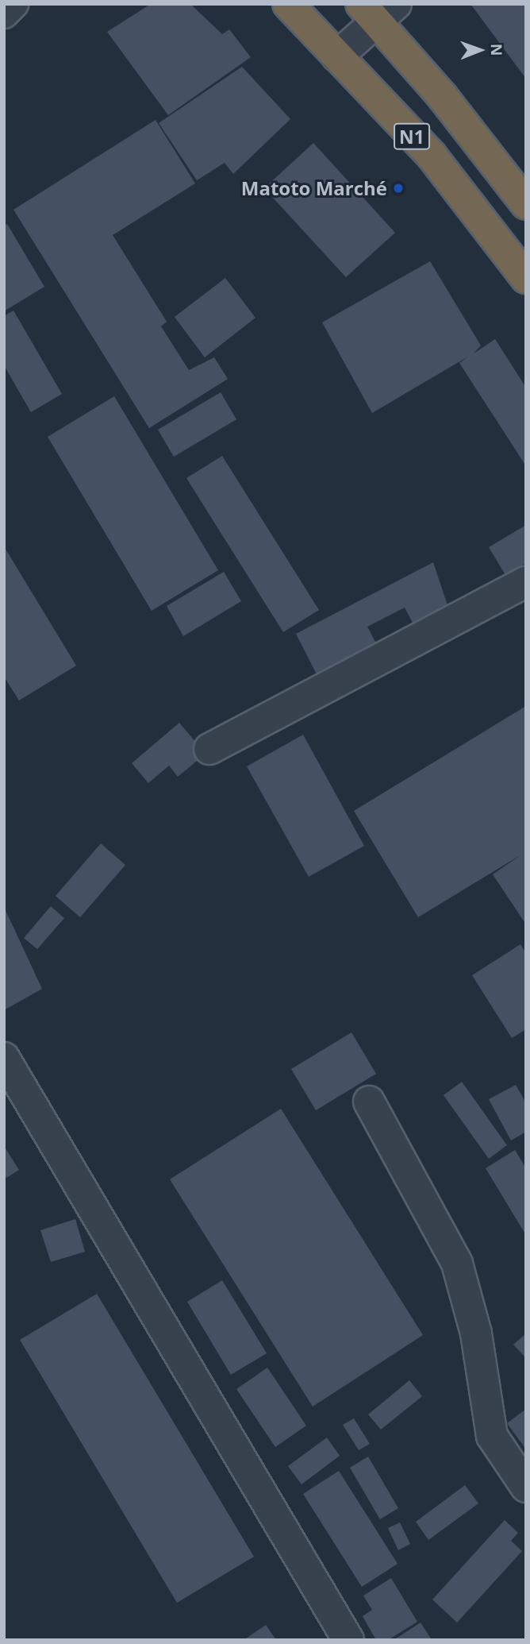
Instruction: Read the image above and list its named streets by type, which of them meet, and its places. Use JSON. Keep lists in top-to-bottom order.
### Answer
{
  "streets": {
    "highway": ["N1"]
  },
  "places": ["Matoto Marché"],
  "north": "right"
}
